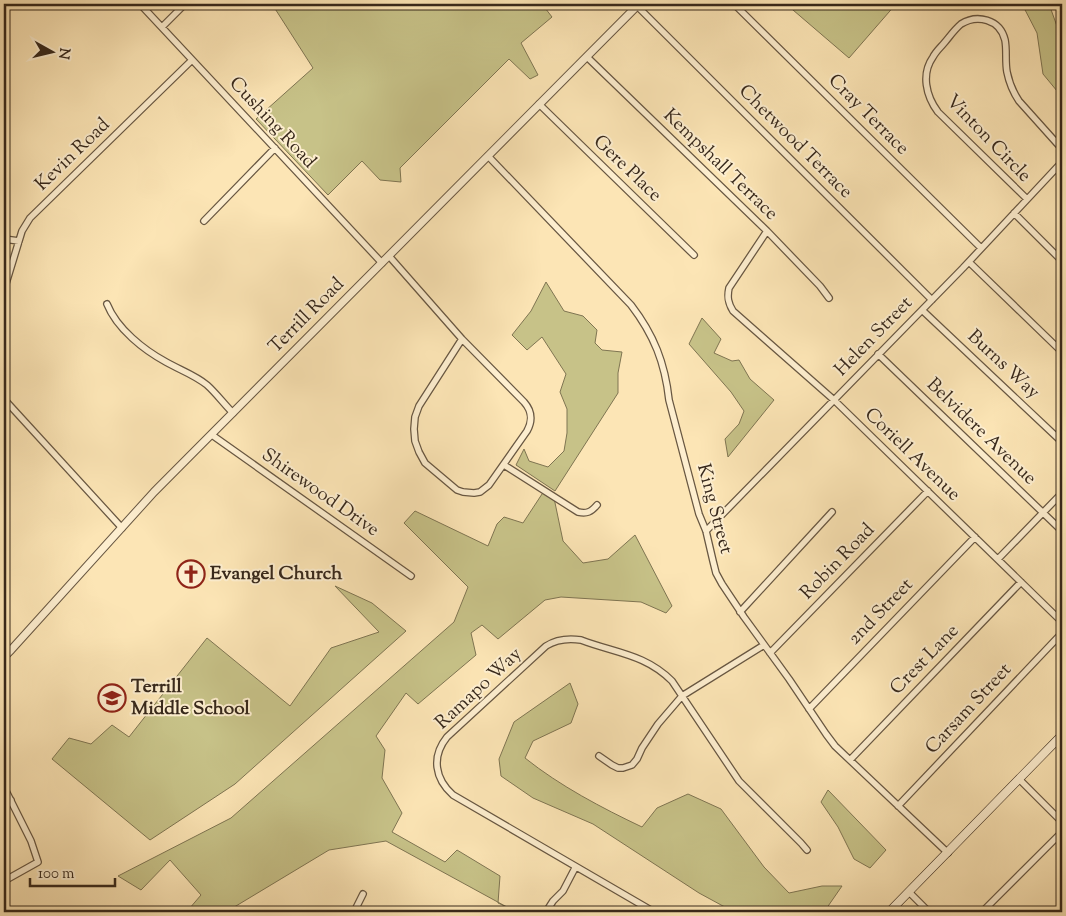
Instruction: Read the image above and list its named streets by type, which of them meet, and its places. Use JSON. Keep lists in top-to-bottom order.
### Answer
{
  "streets": {
    "street": [
      "Cray Terrace",
      "Cushing Road",
      "Vinton Circle",
      "Chetwood Terrace",
      "Kevin Road",
      "Kempshall Terrace",
      "Gere Place",
      "Terrill Road",
      "Helen Street",
      "Burns Way",
      "Belvidere Avenue",
      "Coriell Avenue",
      "Shirewood Drive",
      "King Street",
      "Robin Road",
      "2nd Street",
      "Crest Lane",
      "Ramapo Way",
      "Carsam Street"
    ]
  },
  "crossings": [
    ["Cray Terrace", "Helen Street"],
    ["Cushing Road", "Kevin Road"],
    ["Cushing Road", "Terrill Road"],
    ["Vinton Circle", "Helen Street"],
    ["Chetwood Terrace", "Terrill Road"],
    ["Chetwood Terrace", "Helen Street"],
    ["Kempshall Terrace", "Terrill Road"],
    ["Kempshall Terrace", "Coriell Avenue"],
    ["Gere Place", "Terrill Road"],
    ["Terrill Road", "Shirewood Drive"],
    ["Terrill Road", "King Street"],
    ["Helen Street", "Burns Way"],
    ["Helen Street", "Belvidere Avenue"],
    ["Helen Street", "Coriell Avenue"],
    ["Helen Street", "King Street"],
    ["Coriell Avenue", "Robin Road"],
    ["Coriell Avenue", "2nd Street"],
    ["Coriell Avenue", "Crest Lane"],
    ["King Street", "Robin Road"],
    ["King Street", "2nd Street"],
    ["King Street", "Crest Lane"],
    ["King Street", "Carsam Street"]
  ],
  "places": {
    "church": ["Evangel Church"],
    "school or university": ["Terrill Middle School"]
  },
  "scale_bar": "100 m",
  "north": "right"
}
